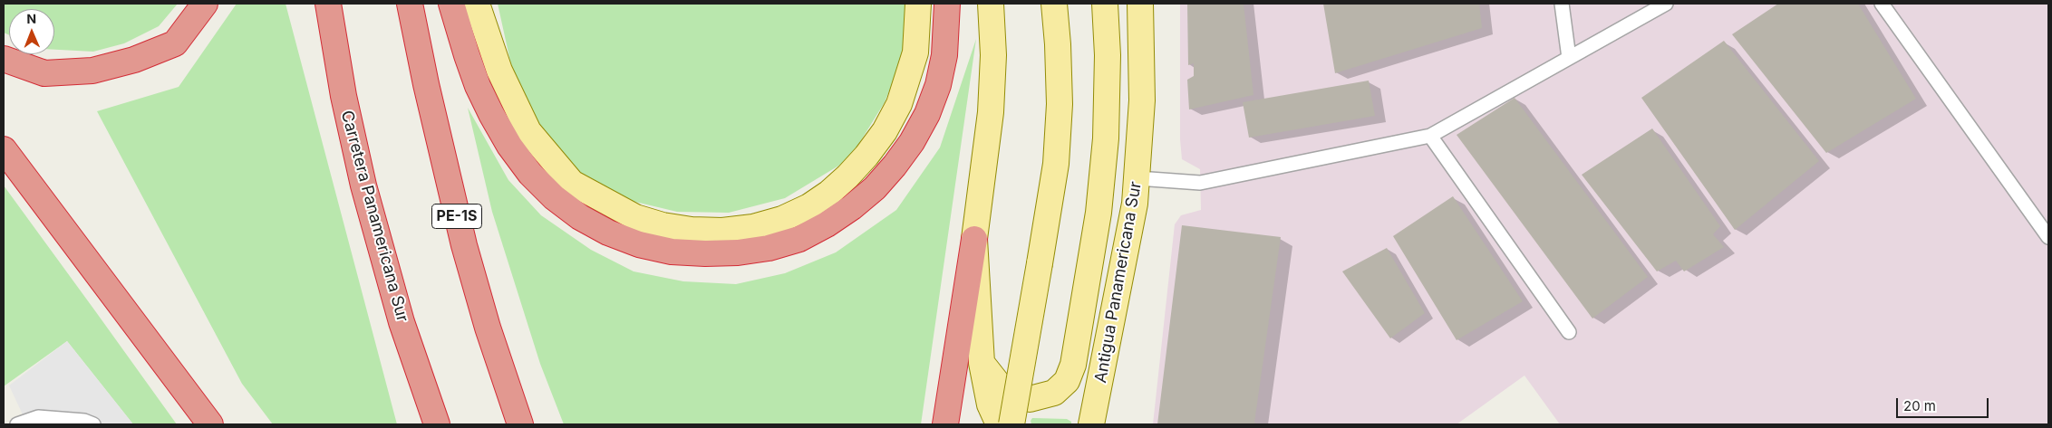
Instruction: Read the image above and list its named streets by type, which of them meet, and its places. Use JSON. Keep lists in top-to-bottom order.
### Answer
{
  "streets": {
    "highway": ["Carretera Panamericana Sur", "PE-1S"],
    "main road": ["Antigua Panamericana Sur"]
  },
  "scale_bar": "20 m",
  "north": "top"
}
